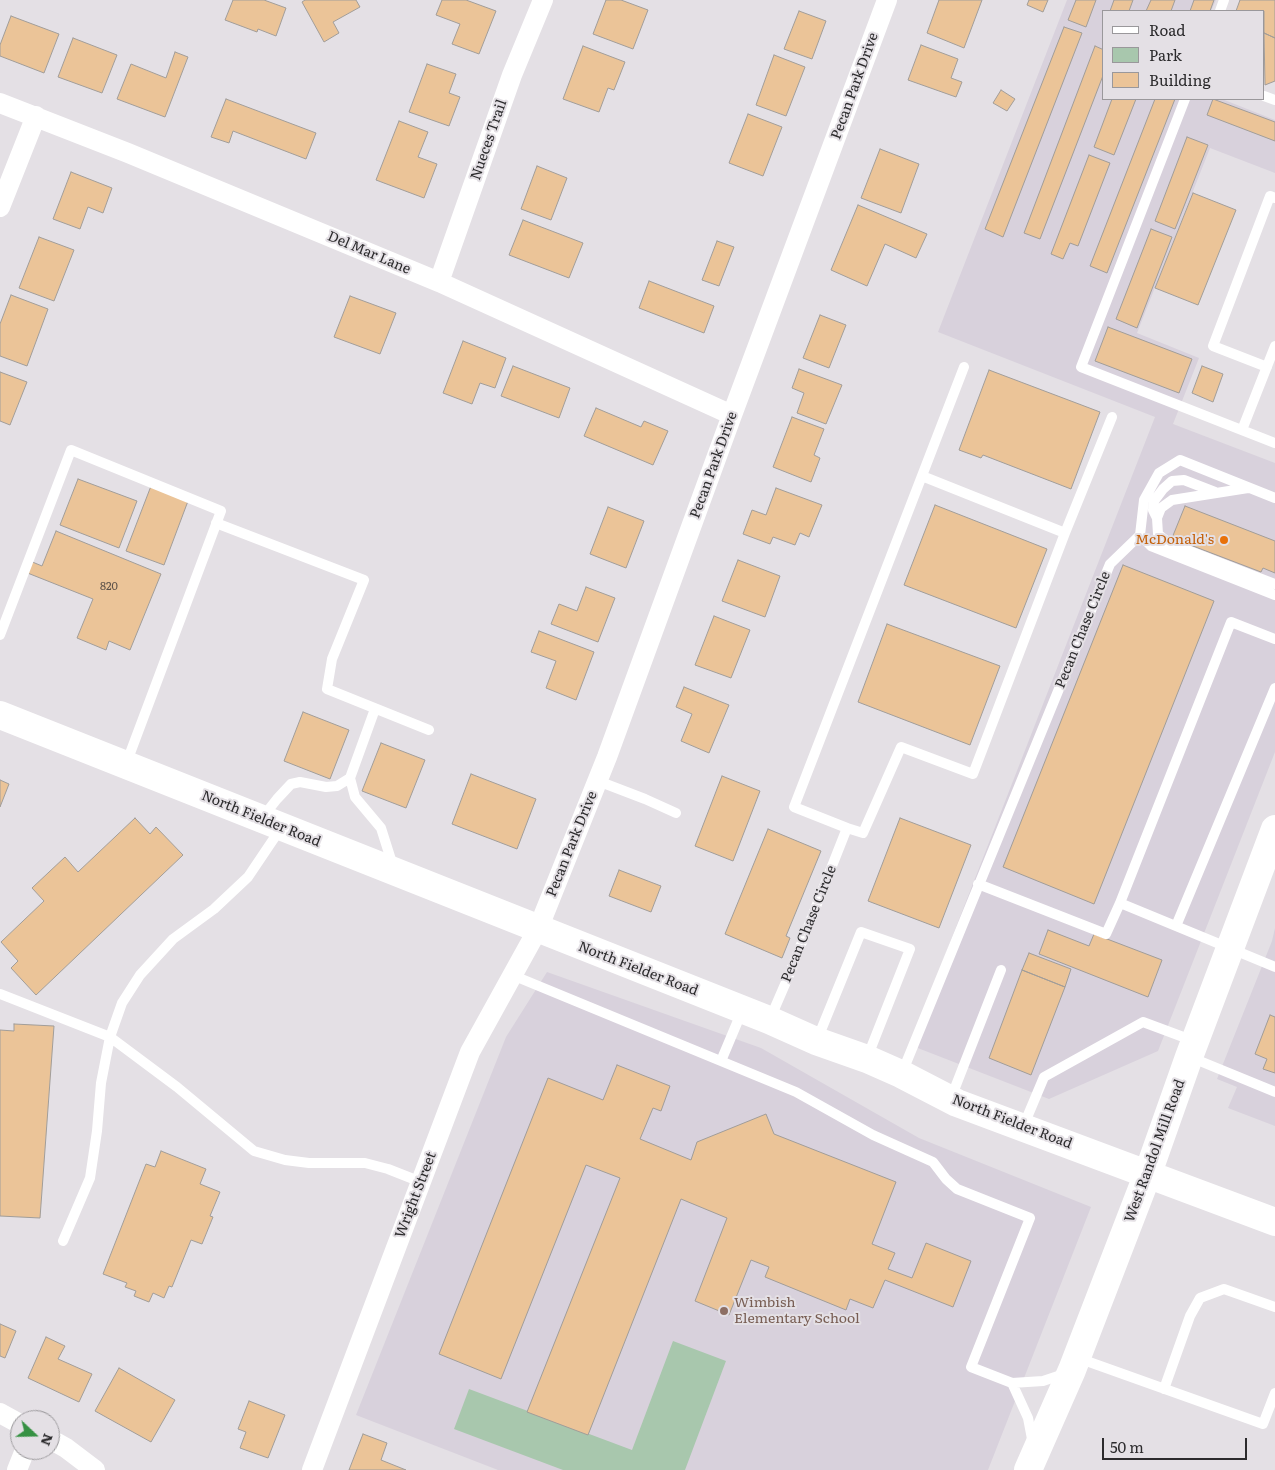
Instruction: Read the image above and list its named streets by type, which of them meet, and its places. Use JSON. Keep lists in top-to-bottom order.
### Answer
{
  "streets": {
    "main road": ["North Fielder Road", "West Randol Mill Road"],
    "street": [
      "Pecan Park Drive",
      "Nueces Trail",
      "Del Mar Lane",
      "Wright Street"
    ],
    "lane": ["Pecan Chase Circle"]
  },
  "crossings": [
    ["Pecan Park Drive", "Del Mar Lane"],
    ["Pecan Park Drive", "North Fielder Road"],
    ["Pecan Park Drive", "Wright Street"],
    ["Nueces Trail", "Del Mar Lane"],
    ["Pecan Chase Circle", "North Fielder Road"],
    ["North Fielder Road", "West Randol Mill Road"],
    ["North Fielder Road", "Wright Street"]
  ],
  "places": ["McDonald's", "Wimbish Elementary School"],
  "house_numbers": ["820"],
  "legend": ["Road", "Park", "Building"],
  "scale_bar": "50 m",
  "north": "right"
}
